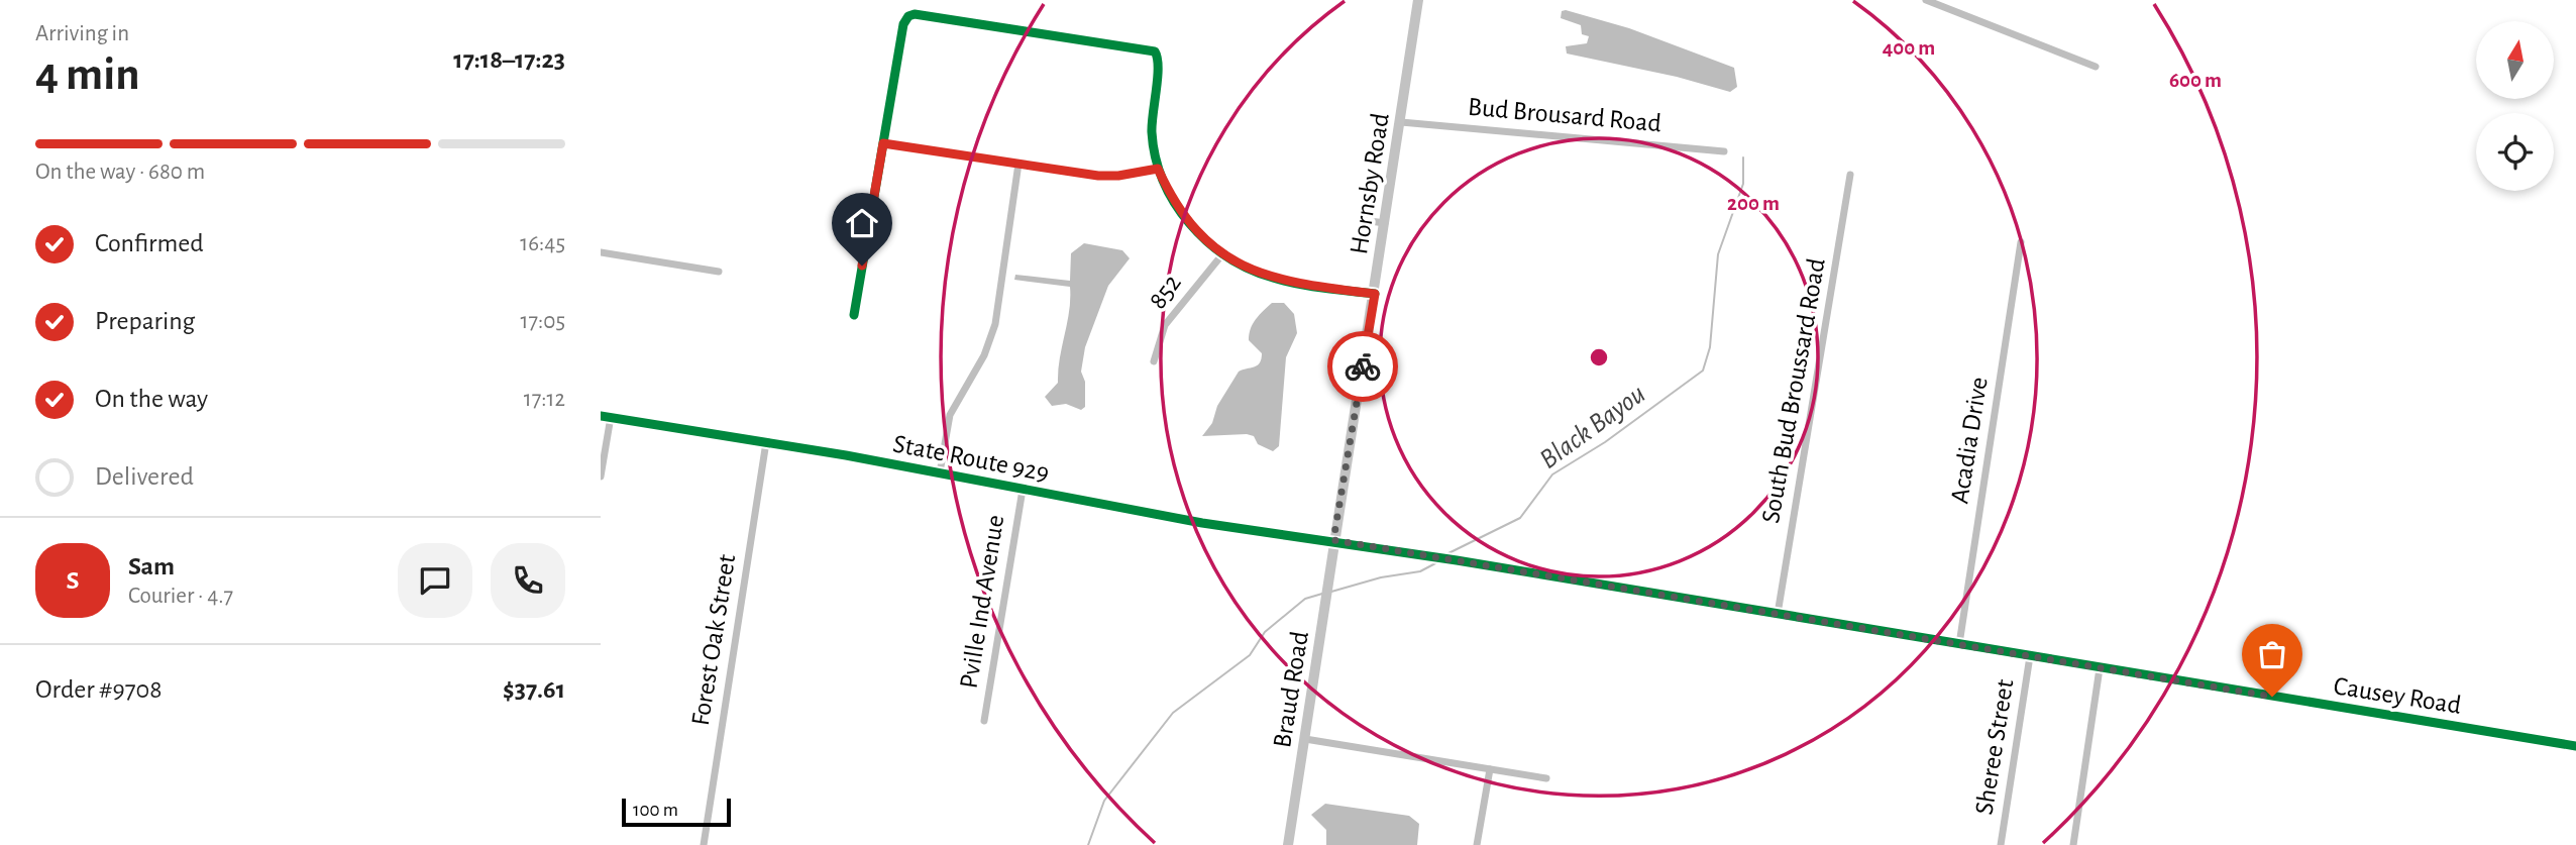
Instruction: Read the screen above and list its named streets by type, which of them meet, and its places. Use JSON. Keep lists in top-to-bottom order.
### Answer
{
  "streets": {
    "street": [
      "Bud Brousard Road",
      "Hornsby Road",
      "852",
      "South Bud Broussard Road",
      "Acadia Drive",
      "State Route 929",
      "Pville Ind Avenue",
      "Forest Oak Street",
      "Braud Road",
      "Causey Road",
      "Sheree Street"
    ]
  },
  "crossings": [
    ["Bud Brousard Road", "Hornsby Road"],
    ["Hornsby Road", "State Route 929"],
    ["Hornsby Road", "Braud Road"],
    ["Hornsby Road", "Causey Road"],
    ["South Bud Broussard Road", "Causey Road"],
    ["Acadia Drive", "Causey Road"],
    ["State Route 929", "Pville Ind Avenue"],
    ["State Route 929", "Forest Oak Street"],
    ["State Route 929", "Braud Road"],
    ["State Route 929", "Causey Road"],
    ["Braud Road", "Causey Road"],
    ["Causey Road", "Sheree Street"]
  ],
  "water": ["Black Bayou"],
  "scale_bar": "100 m",
  "north": "top",
  "page": {
    "heading": ["4 min", "Arriving in", "17:18–17:23"],
    "panel": [
      "Sam",
      "Courier · 4.7",
      "Order #9708",
      "$37.61"
    ],
    "bar": "On the way · 680 m",
    "list": [
      ["Confirmed", "16:45"],
      ["Preparing", "17:05"],
      ["On the way", "17:12"],
      "Delivered"
    ],
    "round": "S",
    "scale": "100 m"
  },
  "rings": ["400 m", "600 m", "200 m"]
}
